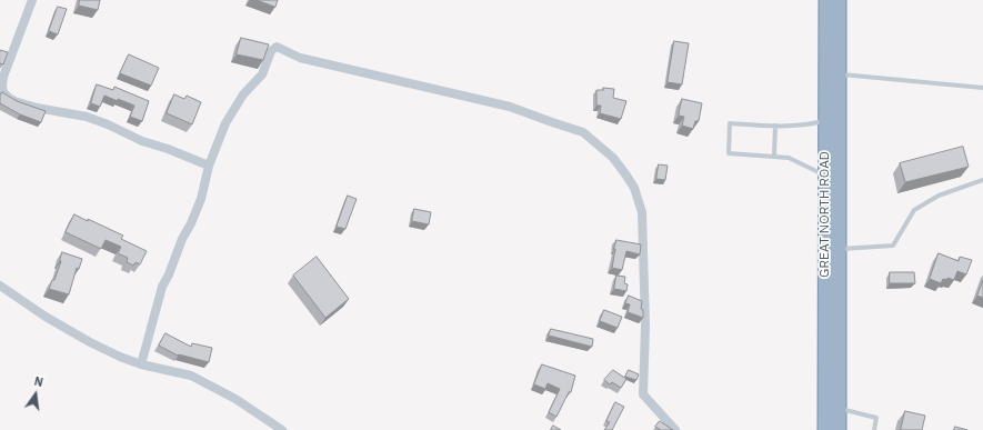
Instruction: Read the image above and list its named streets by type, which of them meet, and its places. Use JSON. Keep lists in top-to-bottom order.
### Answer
{
  "streets": {
    "highway": ["GREAT NORTH ROAD"]
  },
  "north": "top"
}
